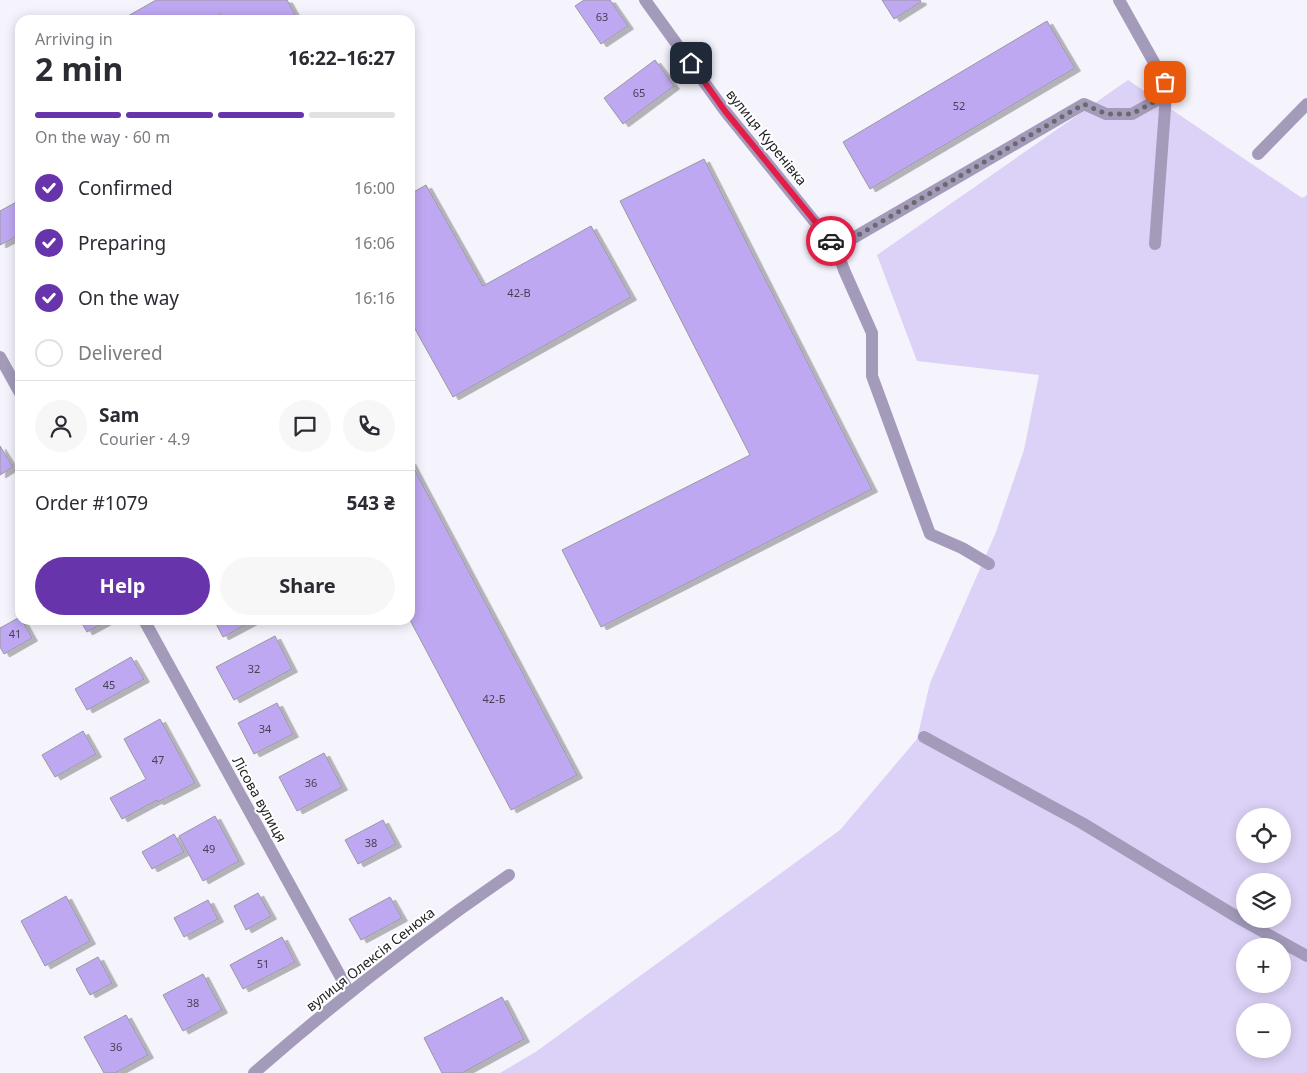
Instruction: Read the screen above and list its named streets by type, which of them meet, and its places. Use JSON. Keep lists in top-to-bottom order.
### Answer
{
  "streets": {
    "street": ["вулиця Куренівка", "Лісова вулиця", "вулиця Олексія Сенюка"]
  },
  "crossings": [
    ["Лісова вулиця", "вулиця Олексія Сенюка"]
  ],
  "house_numbers": [
    "63",
    "65",
    "52",
    "42-В",
    "41",
    "32",
    "45",
    "42-Б",
    "34",
    "47",
    "36",
    "38",
    "49",
    "51",
    "38",
    "36"
  ],
  "page": {
    "heading": ["2 min", "Arriving in", "16:22–16:27"],
    "panel": [
      "Sam",
      "Courier · 4.9",
      "Order #1079",
      "543 ₴"
    ],
    "bar": "On the way · 60 m",
    "list": [
      ["Confirmed", "16:00"],
      ["Preparing", "16:06"],
      ["On the way", "16:16"],
      "Delivered"
    ],
    "buttons": ["Help", "Share"],
    "map_buttons": ["+", "−"]
  }
}
